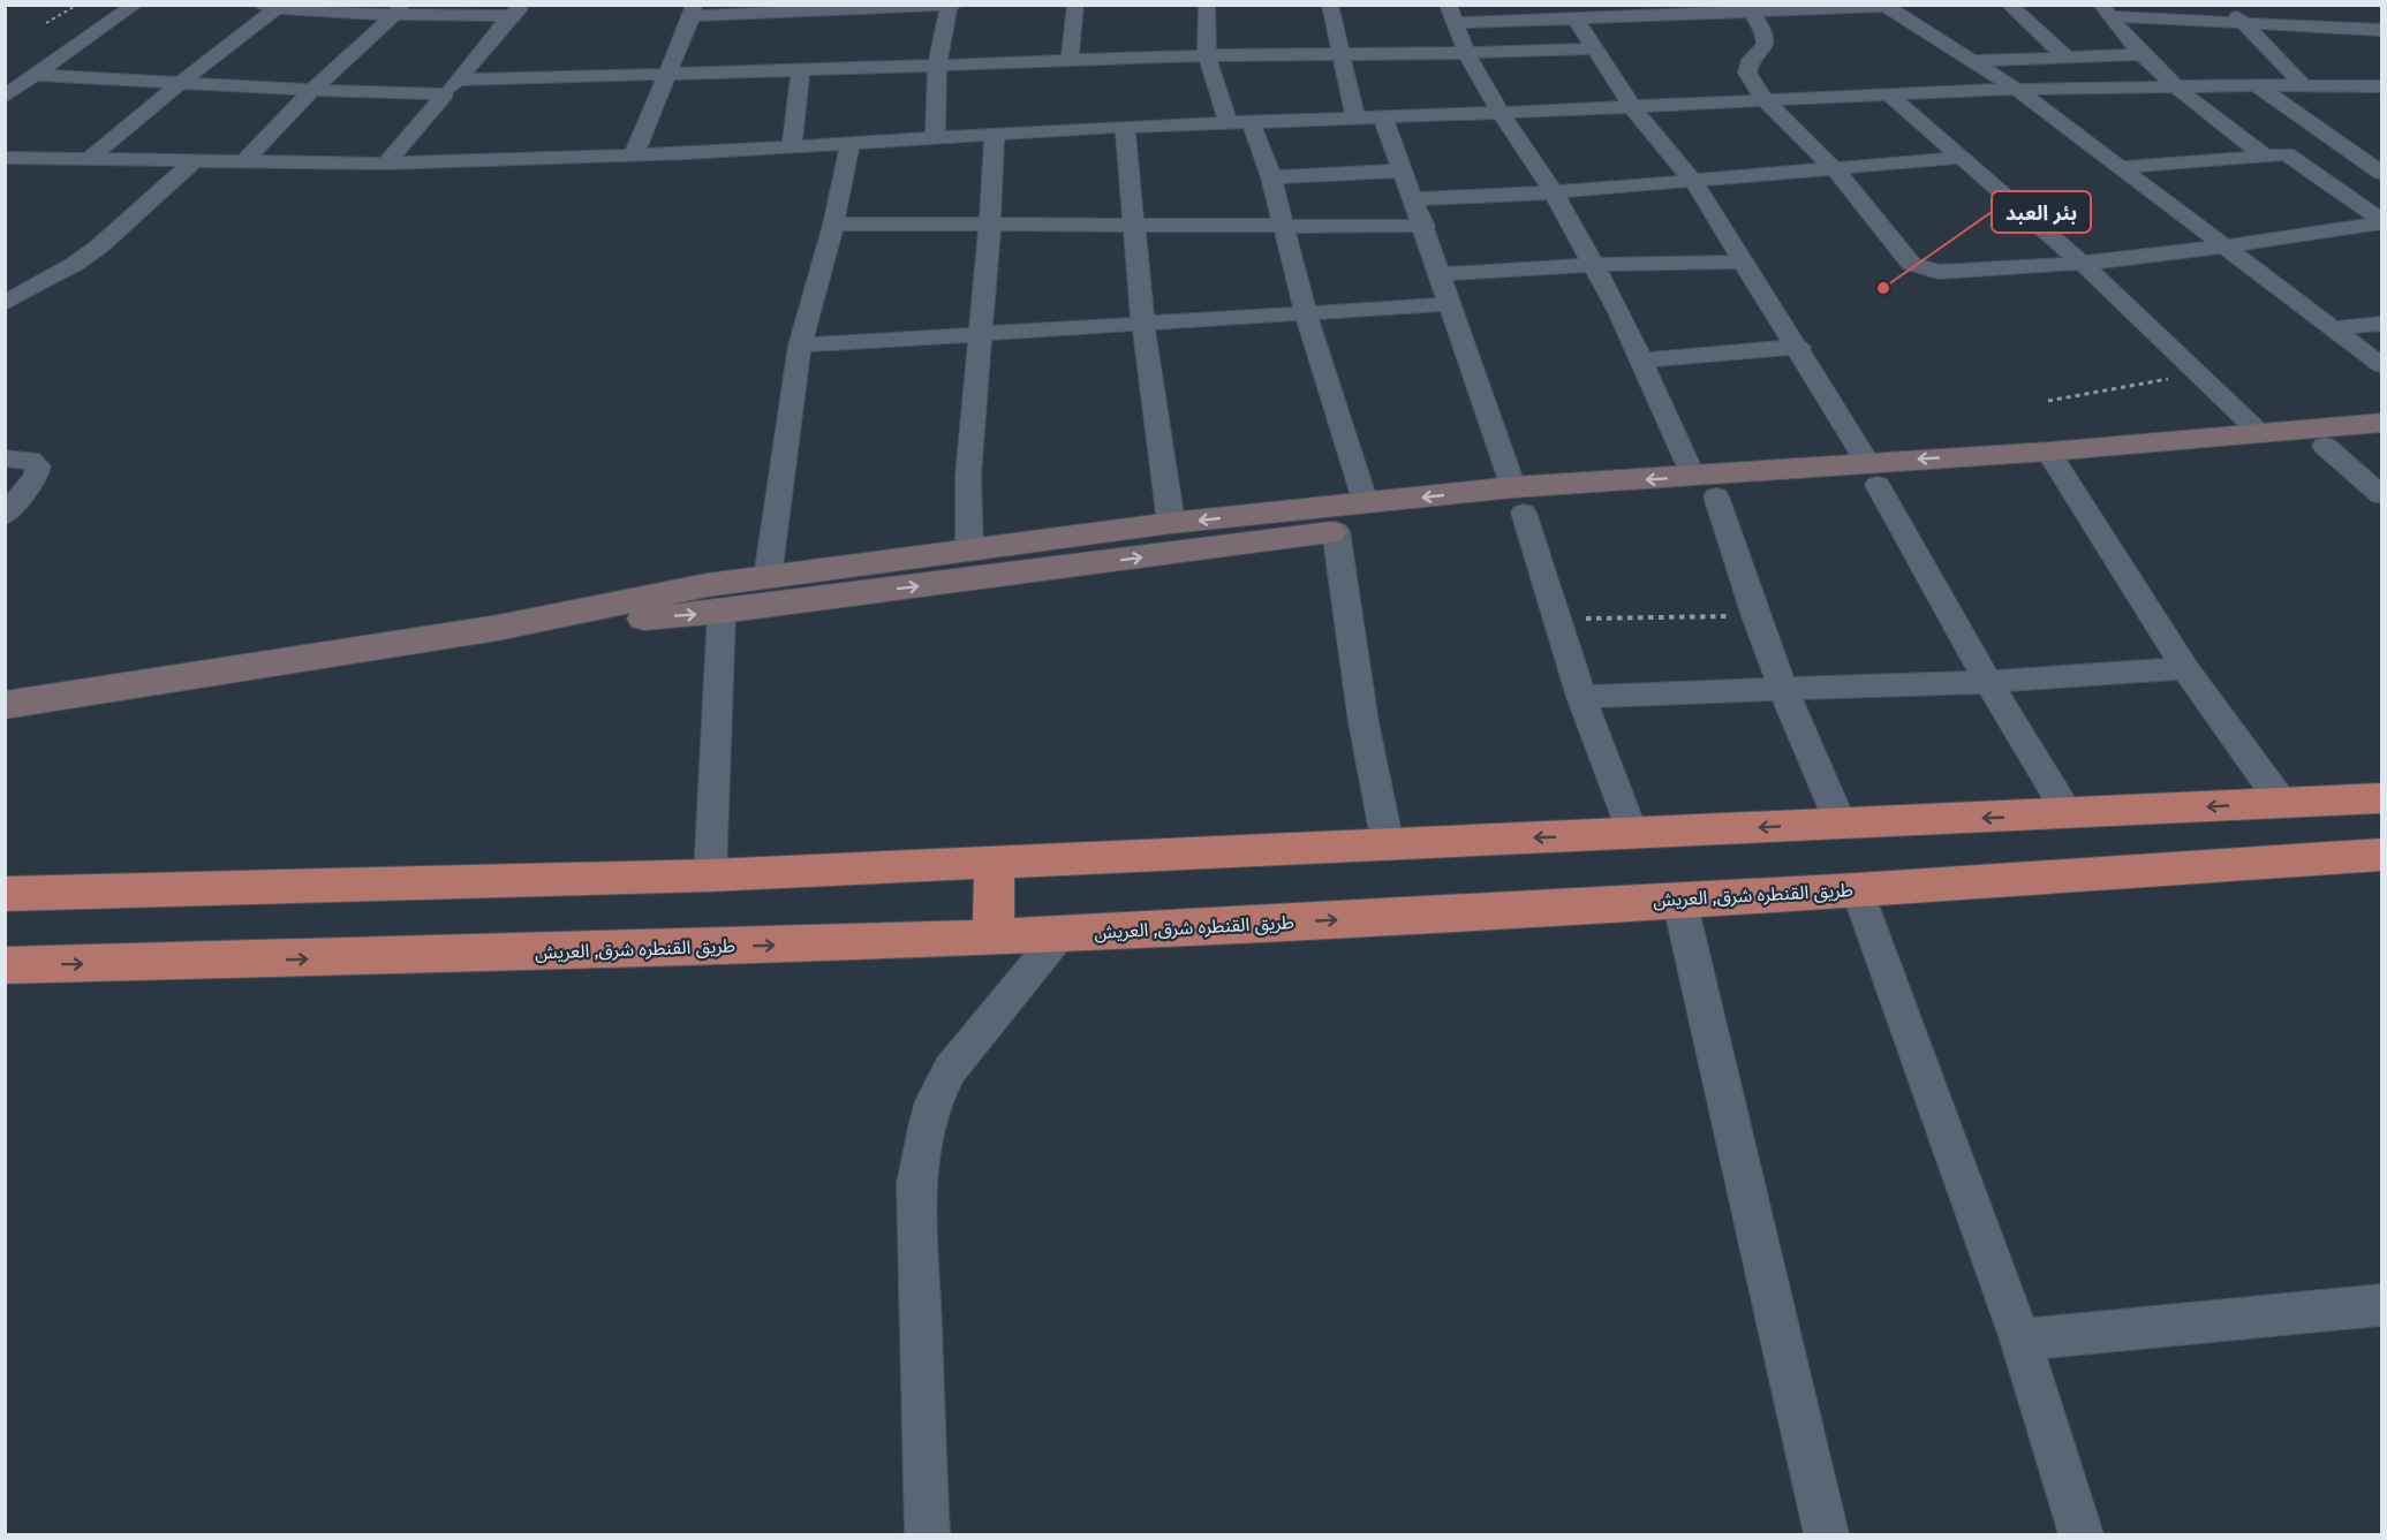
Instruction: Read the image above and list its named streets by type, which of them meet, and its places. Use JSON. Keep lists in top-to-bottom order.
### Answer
{
  "streets": {
    "highway": ["طريق القنطره شرق, العريش"]
  },
  "places": ["بئر العبد"]
}
